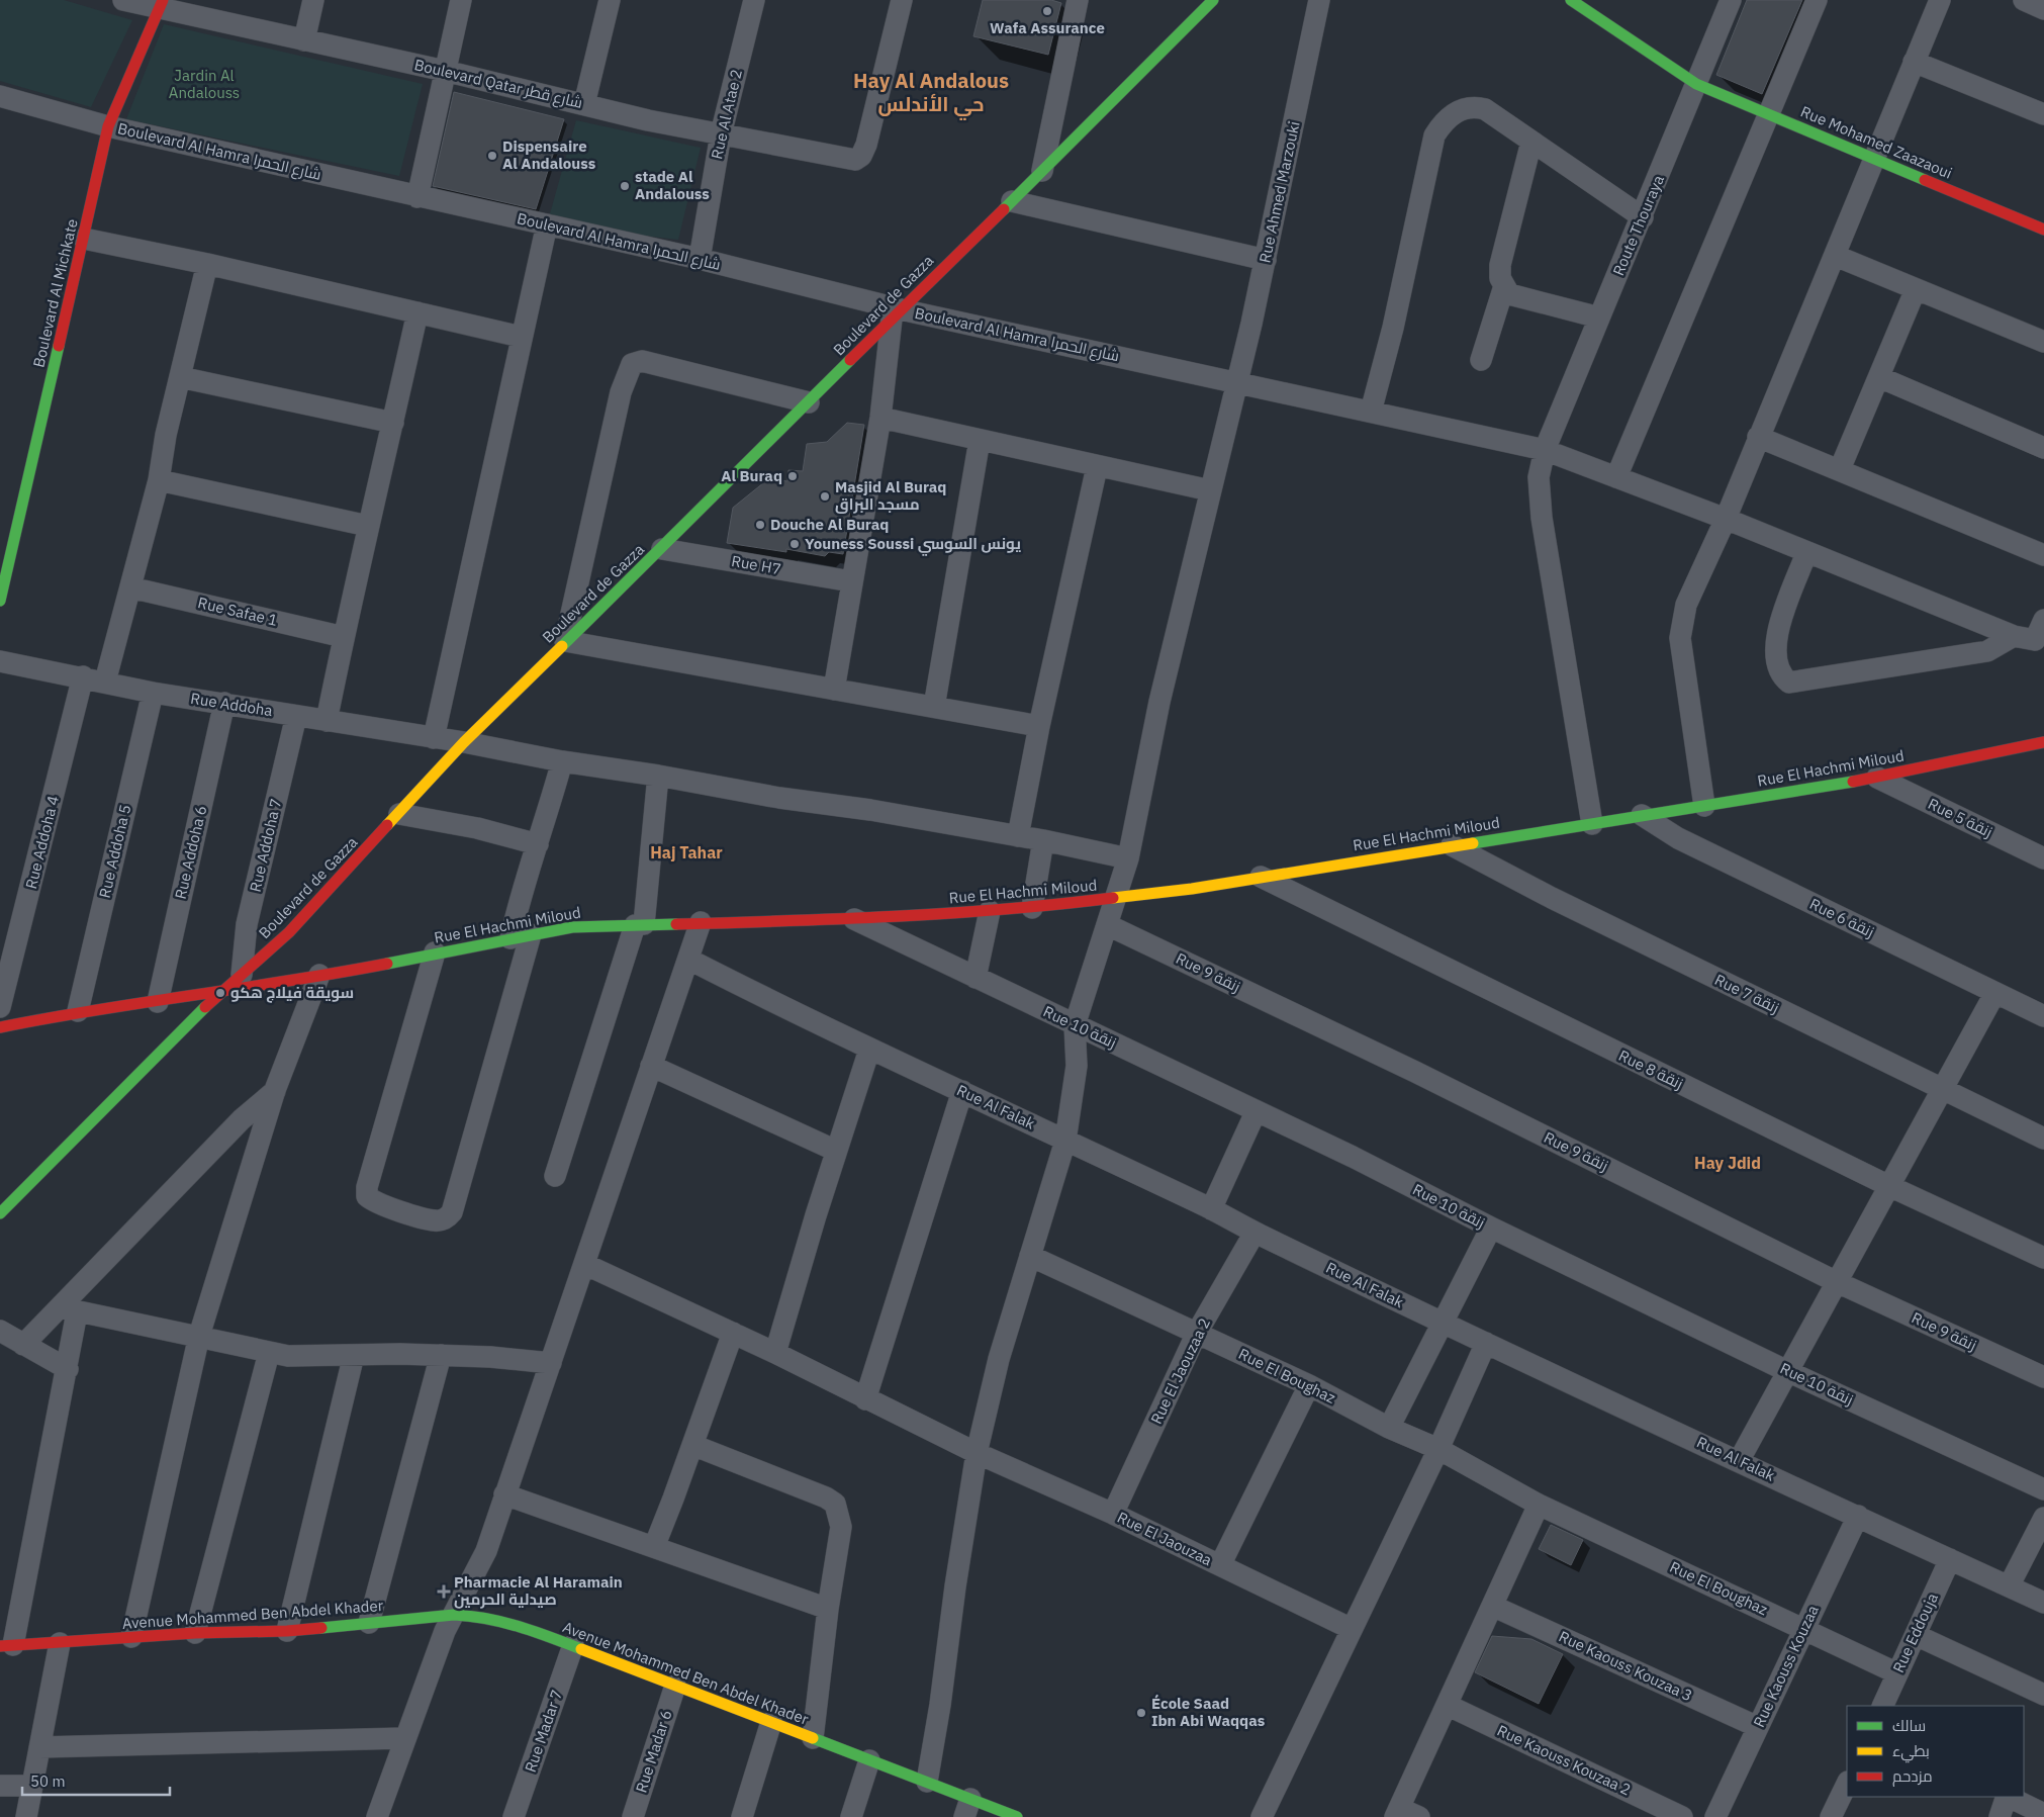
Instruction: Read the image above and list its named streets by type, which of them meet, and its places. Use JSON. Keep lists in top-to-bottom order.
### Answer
{
  "streets": {
    "street": [
      "Boulevard Qatar شارع قطر",
      "Rue Al Atae 2",
      "Rue Mohamed Zaazaoui",
      "Boulevard Al Hamra شارع الحمرا",
      "Rue Ahmed Marzouki",
      "Route Thouraya",
      "Boulevard Al Michkate",
      "Boulevard de Gazza",
      "Rue H7",
      "Rue Safae 1",
      "Rue Addoha",
      "Rue El Hachmi Miloud",
      "Rue 5 زنقة",
      "Rue Addoha 4",
      "Rue Addoha 7",
      "Rue Addoha 5",
      "Rue Addoha 6",
      "Rue 6 زنقة",
      "Rue 9 زنقة",
      "Rue 7 زنقة",
      "Rue 10 زنقة",
      "Rue 8 زنقة",
      "Rue Al Falak",
      "Rue El Jaouzaa 2",
      "Rue El Boughaz",
      "Rue El Jaouzaa",
      "Avenue Mohammed Ben Abdel Khader",
      "Rue Eddouja",
      "Rue Kaouss Kouzaa 3",
      "Rue Kaouss Kouzaa",
      "Rue Madar 7",
      "Rue Madar 6",
      "Rue Kaouss Kouzaa 2"
    ]
  },
  "crossings": [
    ["Boulevard Qatar شارع قطر", "Rue Al Atae 2"],
    ["Boulevard Qatar شارع قطر", "Boulevard Al Michkate"],
    ["Rue Al Atae 2", "Boulevard Al Hamra شارع الحمرا"],
    ["Rue Mohamed Zaazaoui", "Route Thouraya"],
    ["Boulevard Al Hamra شارع الحمرا", "Rue Ahmed Marzouki"],
    ["Boulevard Al Hamra شارع الحمرا", "Route Thouraya"],
    ["Boulevard Al Hamra شارع الحمرا", "Boulevard Al Michkate"],
    ["Boulevard Al Hamra شارع الحمرا", "Boulevard de Gazza"],
    ["Rue Ahmed Marzouki", "Rue Addoha"],
    ["Rue Ahmed Marzouki", "Rue El Hachmi Miloud"],
    ["Rue Ahmed Marzouki", "Rue 9 زنقة"],
    ["Rue Ahmed Marzouki", "Rue 10 زنقة"],
    ["Route Thouraya", "Rue El Hachmi Miloud"],
    ["Boulevard de Gazza", "Rue H7"],
    ["Boulevard de Gazza", "Rue Addoha"],
    ["Boulevard de Gazza", "Rue El Hachmi Miloud"],
    ["Boulevard de Gazza", "Rue Addoha 7"],
    ["Rue Addoha", "Rue Addoha 4"],
    ["Rue Addoha", "Rue Addoha 7"],
    ["Rue Addoha", "Rue Addoha 5"],
    ["Rue Addoha", "Rue Addoha 6"],
    ["Rue El Hachmi Miloud", "Rue 5 زنقة"],
    ["Rue El Hachmi Miloud", "Rue Addoha 5"],
    ["Rue El Hachmi Miloud", "Rue Addoha 6"],
    ["Rue El Hachmi Miloud", "Rue 6 زنقة"],
    ["Rue El Hachmi Miloud", "Rue 7 زنقة"],
    ["Rue El Hachmi Miloud", "Rue 10 زنقة"],
    ["Rue El Hachmi Miloud", "Rue 8 زنقة"],
    ["Rue Al Falak", "Rue El Jaouzaa 2"],
    ["Rue Al Falak", "Rue Eddouja"],
    ["Rue Al Falak", "Rue Kaouss Kouzaa"],
    ["Rue El Jaouzaa 2", "Rue El Boughaz"],
    ["Rue El Jaouzaa 2", "Rue El Jaouzaa"],
    ["Rue El Boughaz", "Rue Eddouja"],
    ["Rue El Boughaz", "Rue Kaouss Kouzaa"],
    ["Avenue Mohammed Ben Abdel Khader", "Rue Madar 7"],
    ["Avenue Mohammed Ben Abdel Khader", "Rue Madar 6"],
    ["Rue Kaouss Kouzaa 3", "Rue Kaouss Kouzaa"]
  ],
  "districts": ["Hay Al Andalous حي الأندلس", "Haj Tahar", "Hay Jdid"],
  "parks": ["Jardin Al Andalouss"],
  "places": {
    "other": [
      "Wafa Assurance",
      "Dispensaire Al Andalouss",
      "stade Al Andalouss",
      "Al Buraq",
      "Masjid Al Buraq مسجد البراق",
      "Douche Al Buraq",
      "Youness Soussi يونس السوسي",
      "سويقة فيلاج هكو",
      "École Saad Ibn Abi Waqqas"
    ],
    "health": ["Pharmacie Al Haramain صيدلية الحرمين"]
  },
  "legend": ["سالك", "بطيء", "مزدحم"],
  "scale_bar": "50 m"
}
